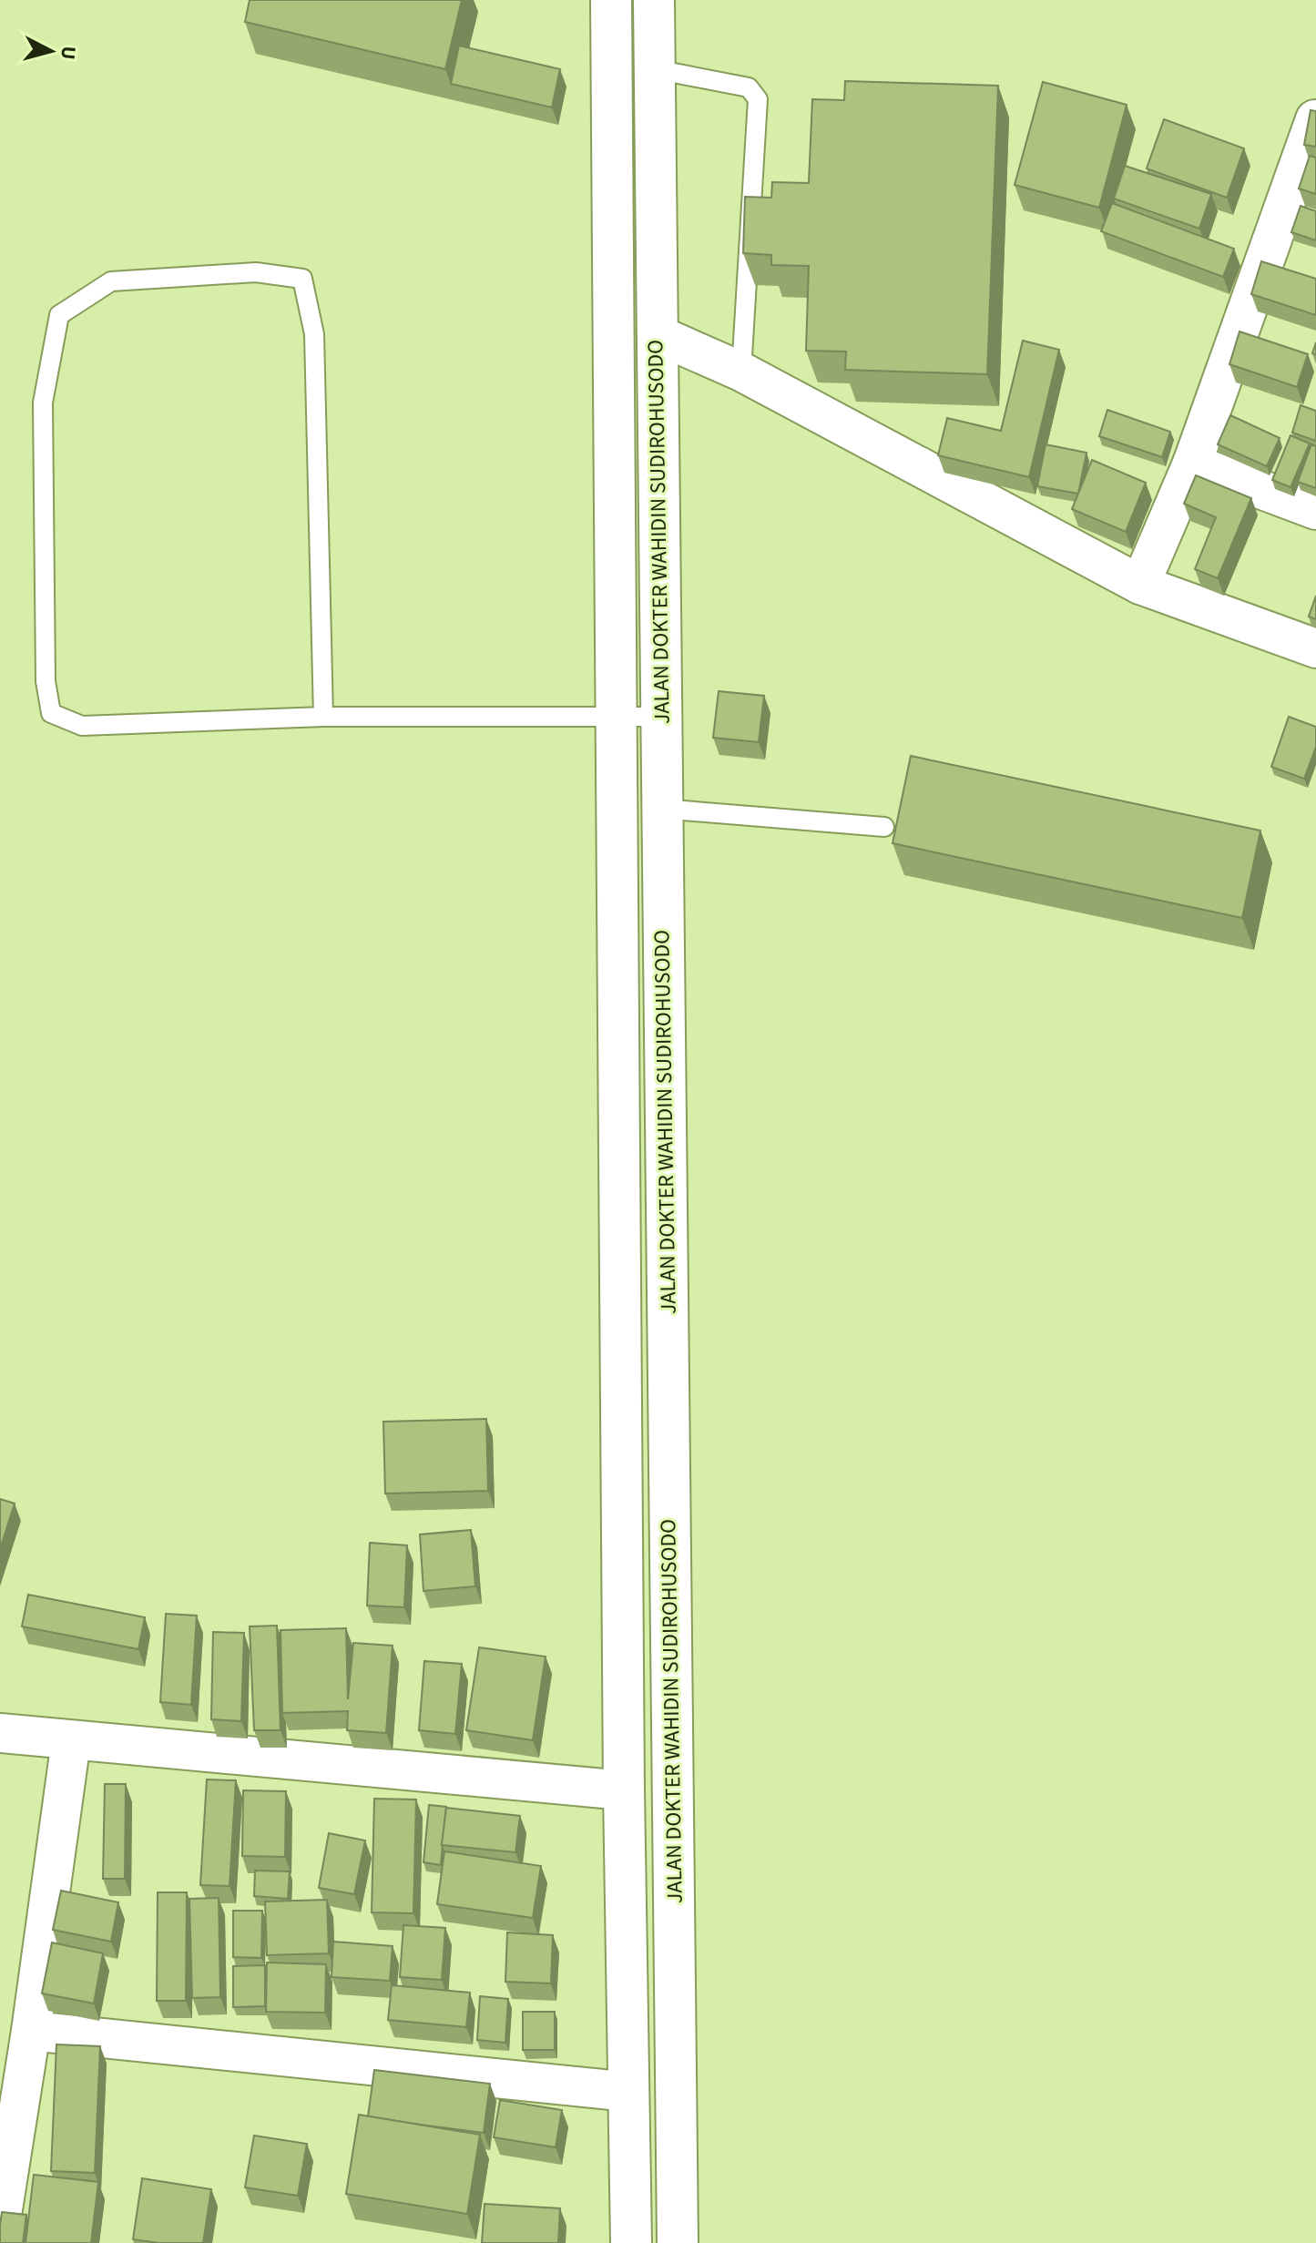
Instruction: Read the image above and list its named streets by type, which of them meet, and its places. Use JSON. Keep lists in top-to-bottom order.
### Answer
{
  "streets": {
    "highway": ["JALAN DOKTER WAHIDIN SUDIROHUSODO"]
  },
  "north": "right"
}
